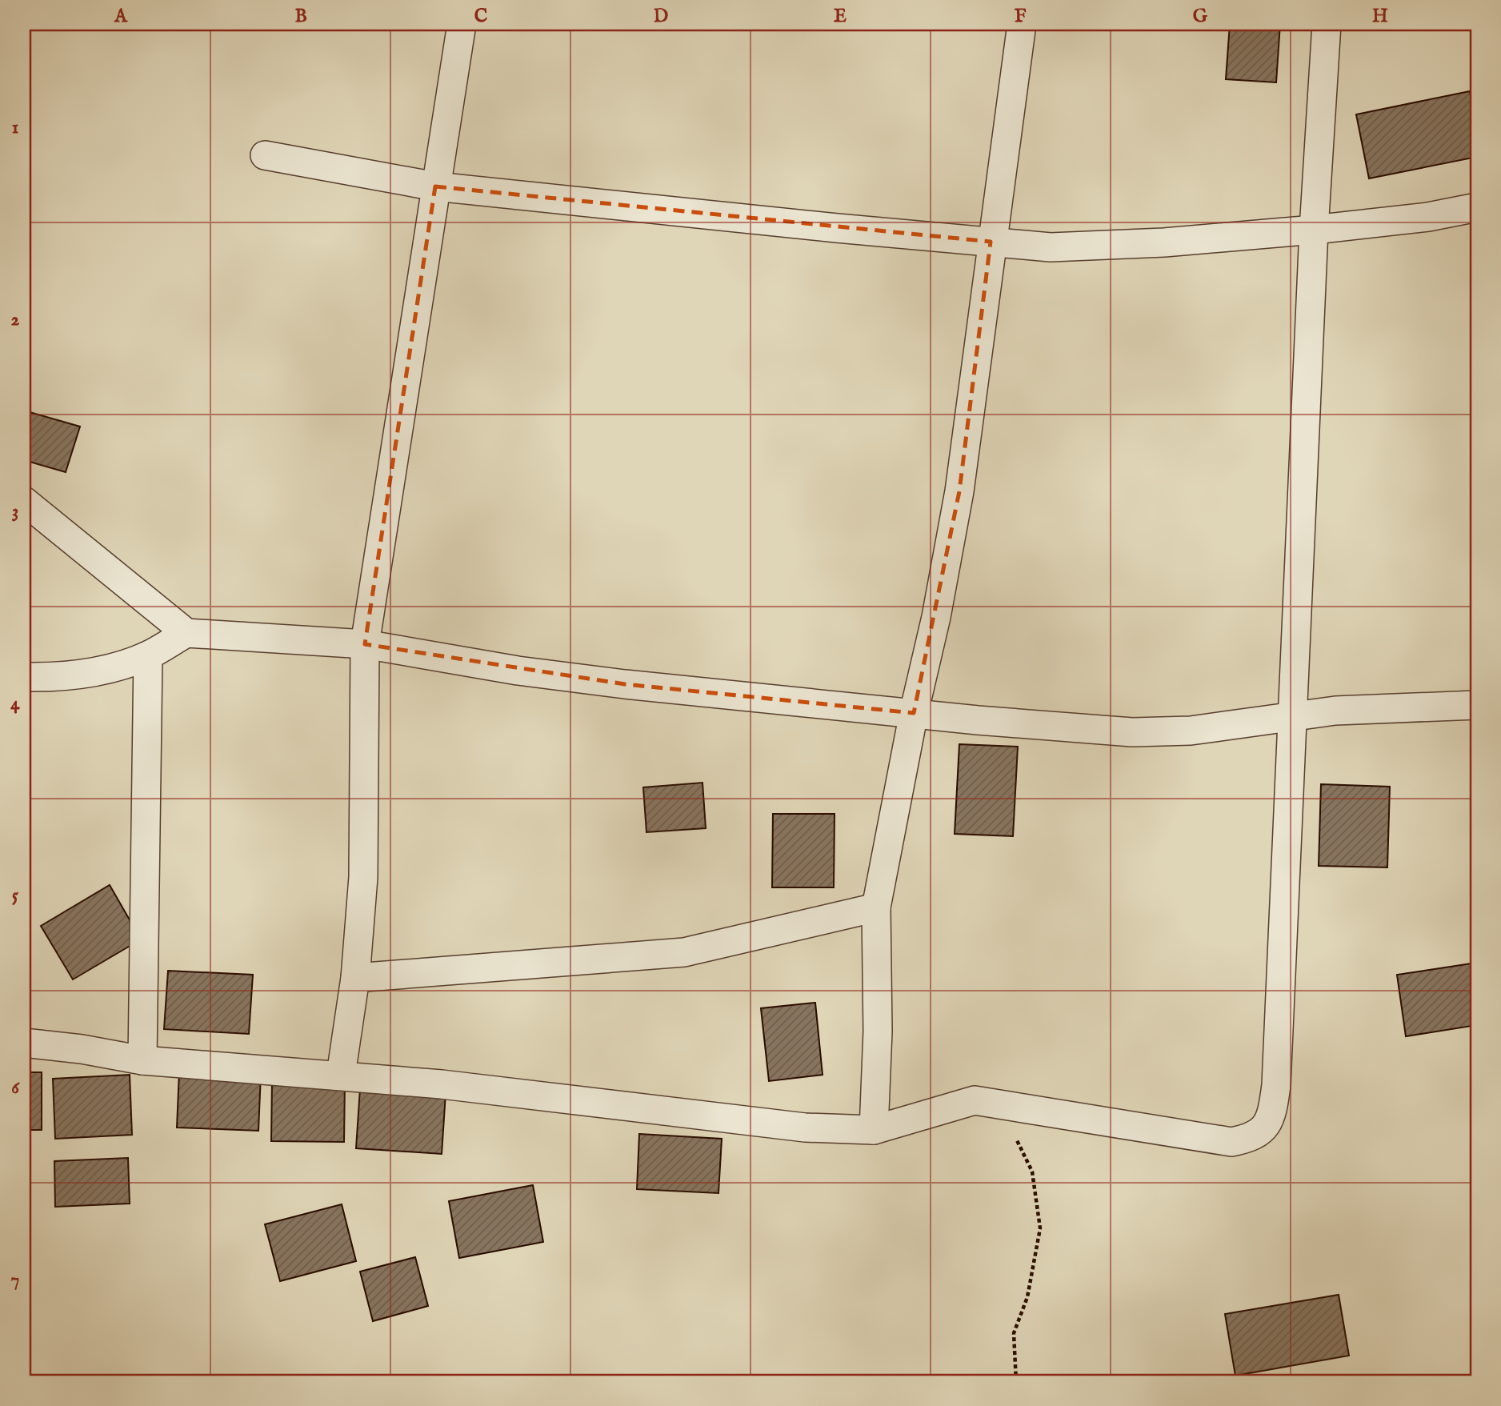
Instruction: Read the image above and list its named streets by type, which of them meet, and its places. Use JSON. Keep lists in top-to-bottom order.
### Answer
{
  "grid": {
    "columns": [
      "A",
      "B",
      "C",
      "D",
      "E",
      "F",
      "G",
      "H"
    ],
    "rows": [
      "1",
      "2",
      "3",
      "4",
      "5",
      "6",
      "7"
    ]
  }
}
